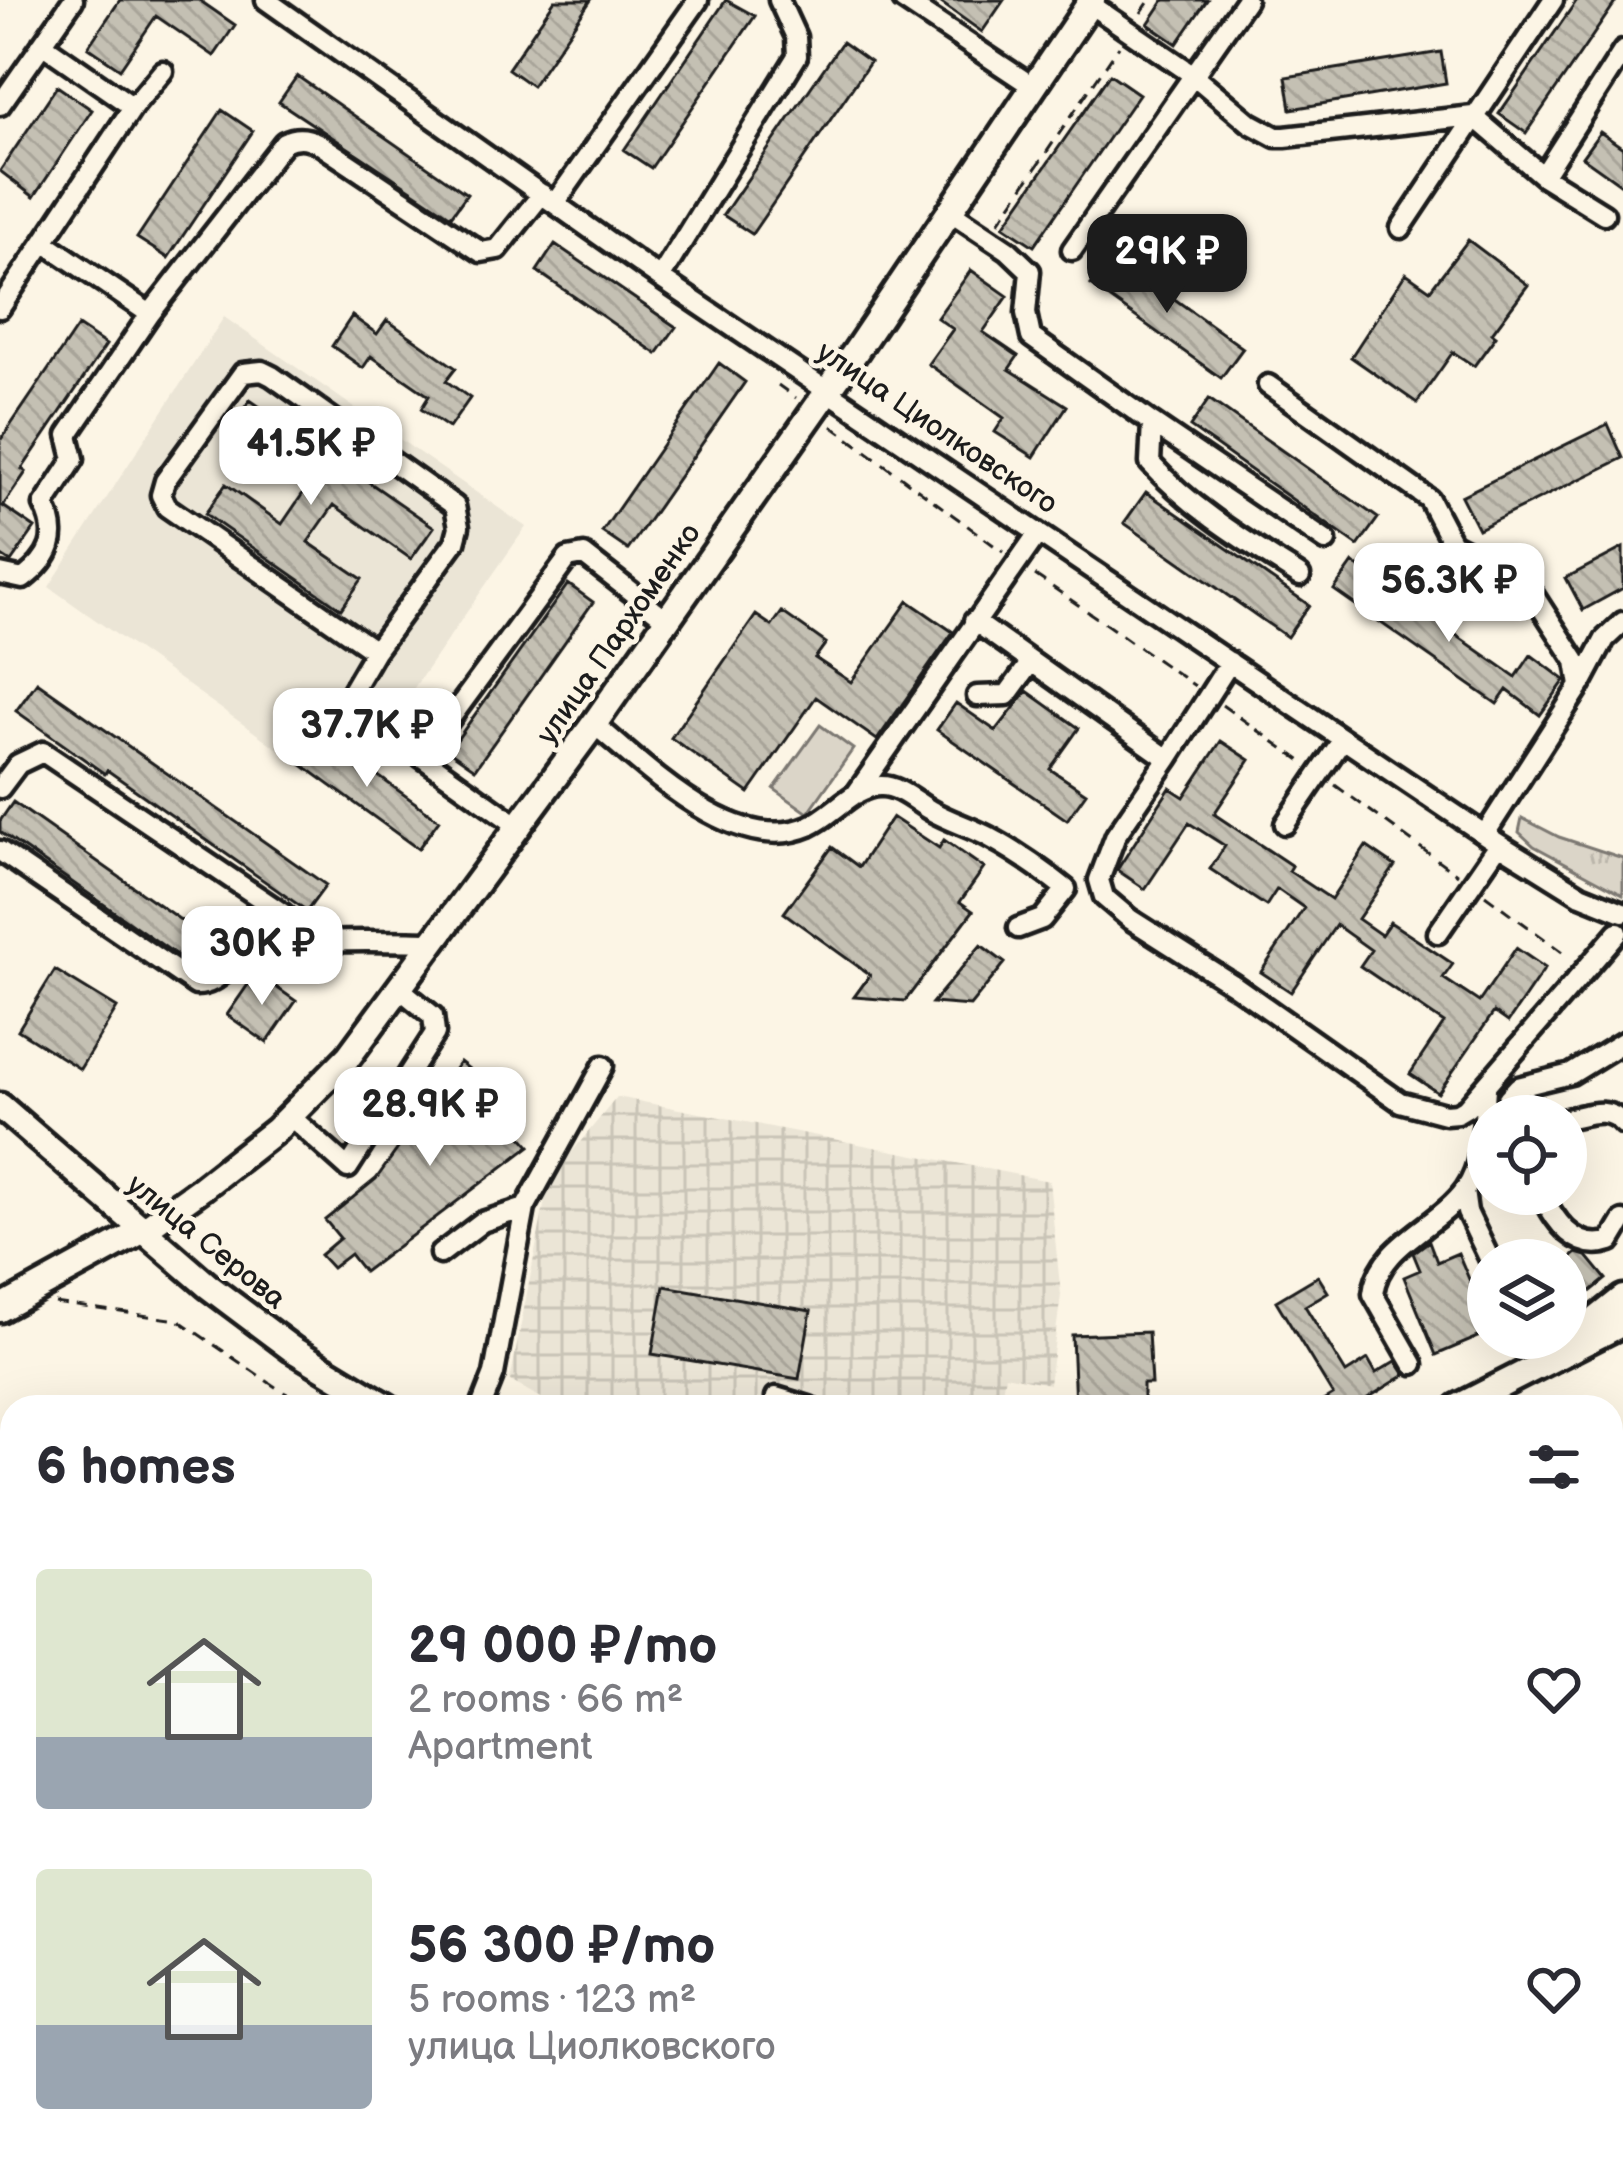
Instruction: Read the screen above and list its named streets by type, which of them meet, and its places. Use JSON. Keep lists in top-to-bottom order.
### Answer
{
  "streets": {
    "main road": ["улица Пархоменко", "улица Серова"],
    "street": ["улица Циолковского"]
  },
  "crossings": [
    ["улица Циолковского", "улица Пархоменко"],
    ["улица Пархоменко", "улица Серова"]
  ],
  "page": {
    "price": [
      "29K ₽",
      "41.5K ₽",
      "56.3K ₽",
      "37.7K ₽",
      "30K ₽",
      "28.9K ₽"
    ],
    "heading": "6 homes",
    "list": [
      {
        "name": "29 000 ₽/mo",
        "note": "2 rooms · 66 m² · Apartment"
      },
      {
        "name": "56 300 ₽/mo",
        "note": "5 rooms · 123 m² · улица Циолковского"
      }
    ]
  }
}
